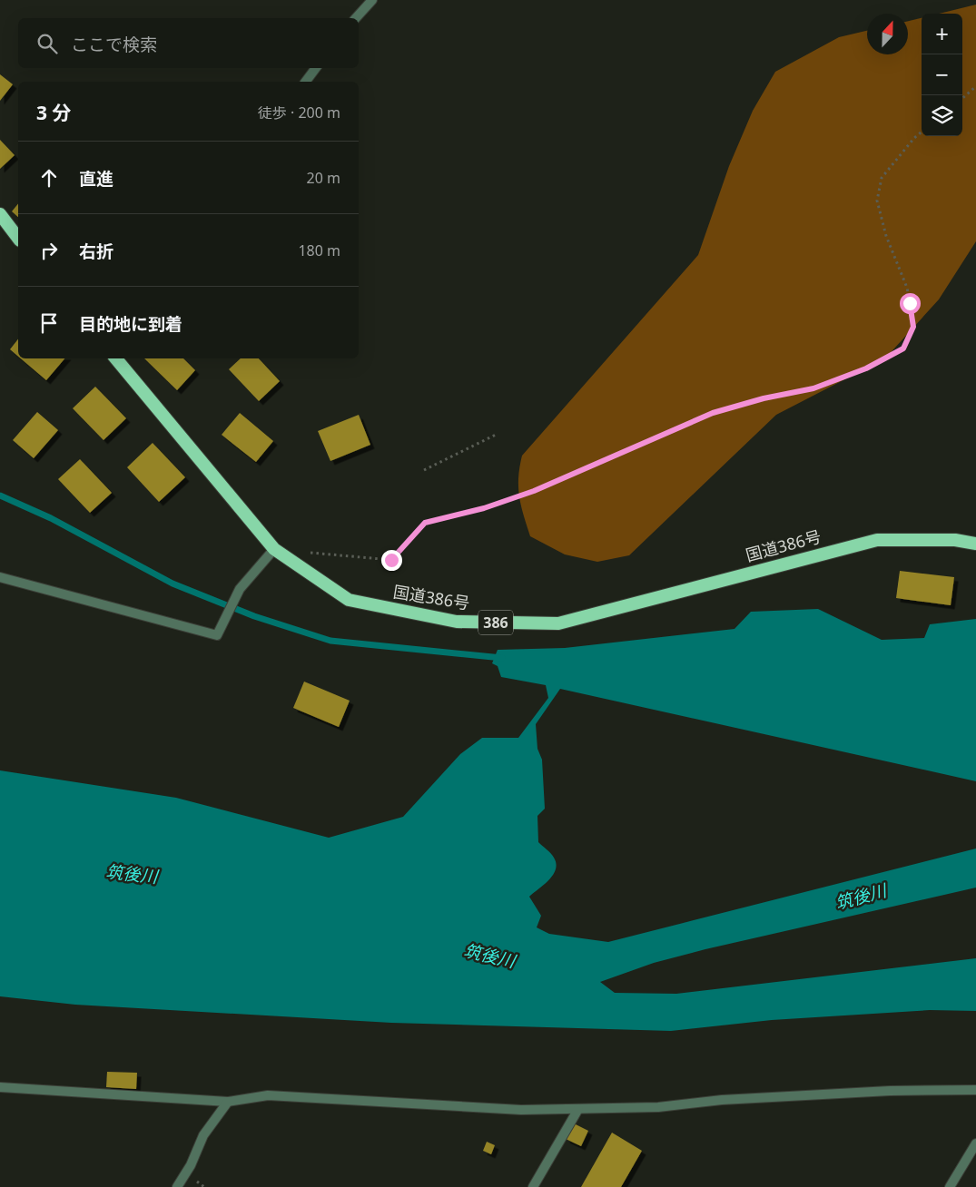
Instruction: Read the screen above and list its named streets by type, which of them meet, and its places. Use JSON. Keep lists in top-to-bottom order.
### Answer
{
  "streets": {
    "highway": ["国道386号", "386"]
  },
  "water": ["筑後川"],
  "north": "top",
  "page": {
    "map_buttons": ["+", "−"],
    "search": "ここで検索",
    "heading": ["3 分", "徒歩 · 200 m"],
    "list": [
      ["直進", "20 m"],
      ["右折", "180 m"],
      "目的地に到着"
    ]
  }
}
